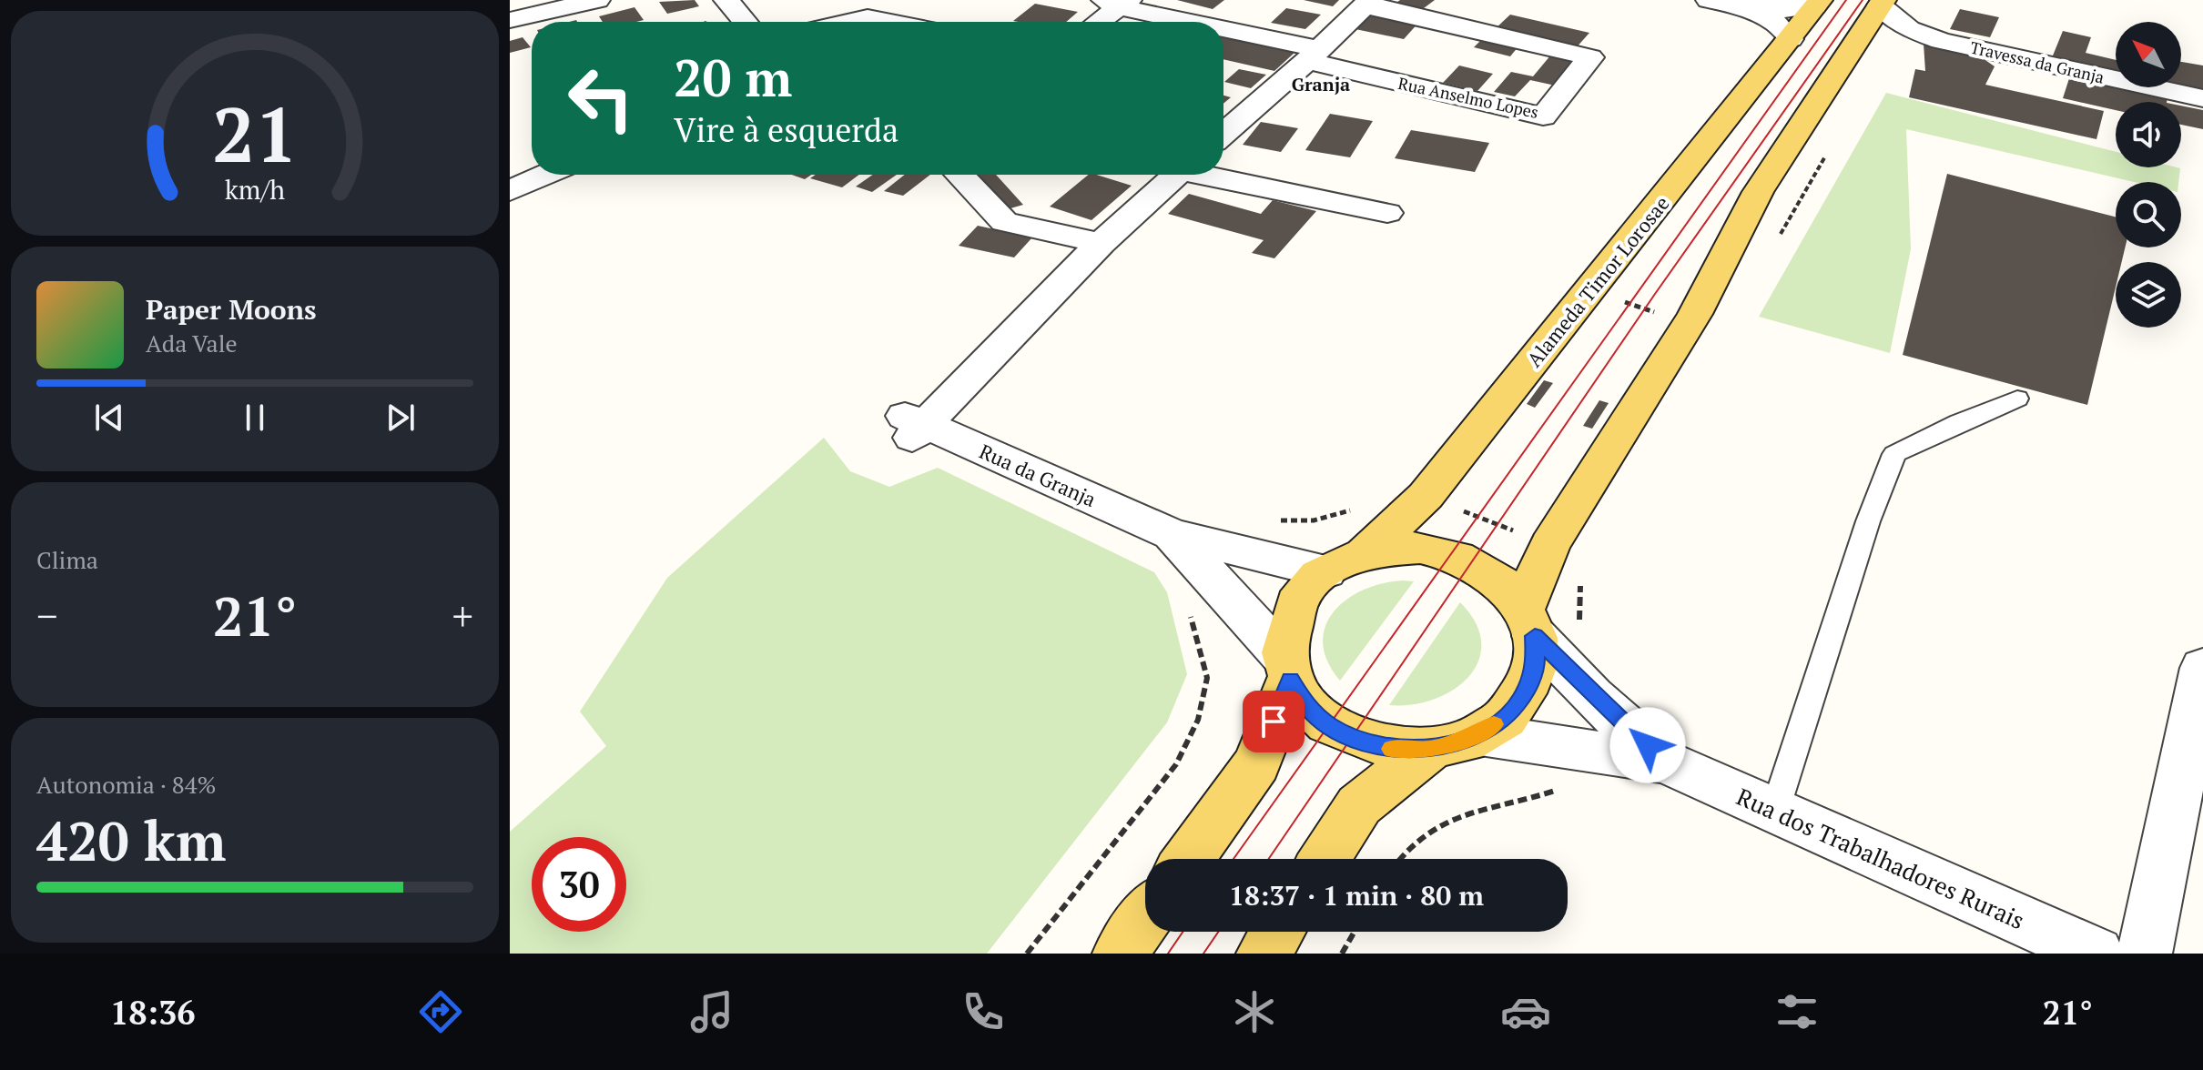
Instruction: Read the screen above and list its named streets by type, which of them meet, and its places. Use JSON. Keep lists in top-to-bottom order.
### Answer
{
  "streets": {
    "main road": ["Alameda Timor Lorosae"],
    "street": [
      "Travessa da Granja",
      "Rua Anselmo Lopes",
      "Rua da Granja",
      "Rua dos Trabalhadores Rurais"
    ]
  },
  "crossings": [
    ["Alameda Timor Lorosae", "Rua da Granja"],
    ["Alameda Timor Lorosae", "Rua dos Trabalhadores Rurais"],
    ["Rua da Granja", "Rua dos Trabalhadores Rurais"]
  ],
  "districts": ["Granja"],
  "north": "top left",
  "page": {
    "turn": ["20 m", "Vire à esquerda"],
    "song": ["Paper Moons", "Ada Vale"],
    "tile": [
      "Clima",
      ["Autonomia · 84%", "420 km"]
    ],
    "heat": ["−", "21°", "+"],
    "limit": "30",
    "trip": "18:37 · 1 min · 80 m",
    "tabs": ["18:36", "21°"],
    "gauge": ["21", "km/h"]
  }
}
